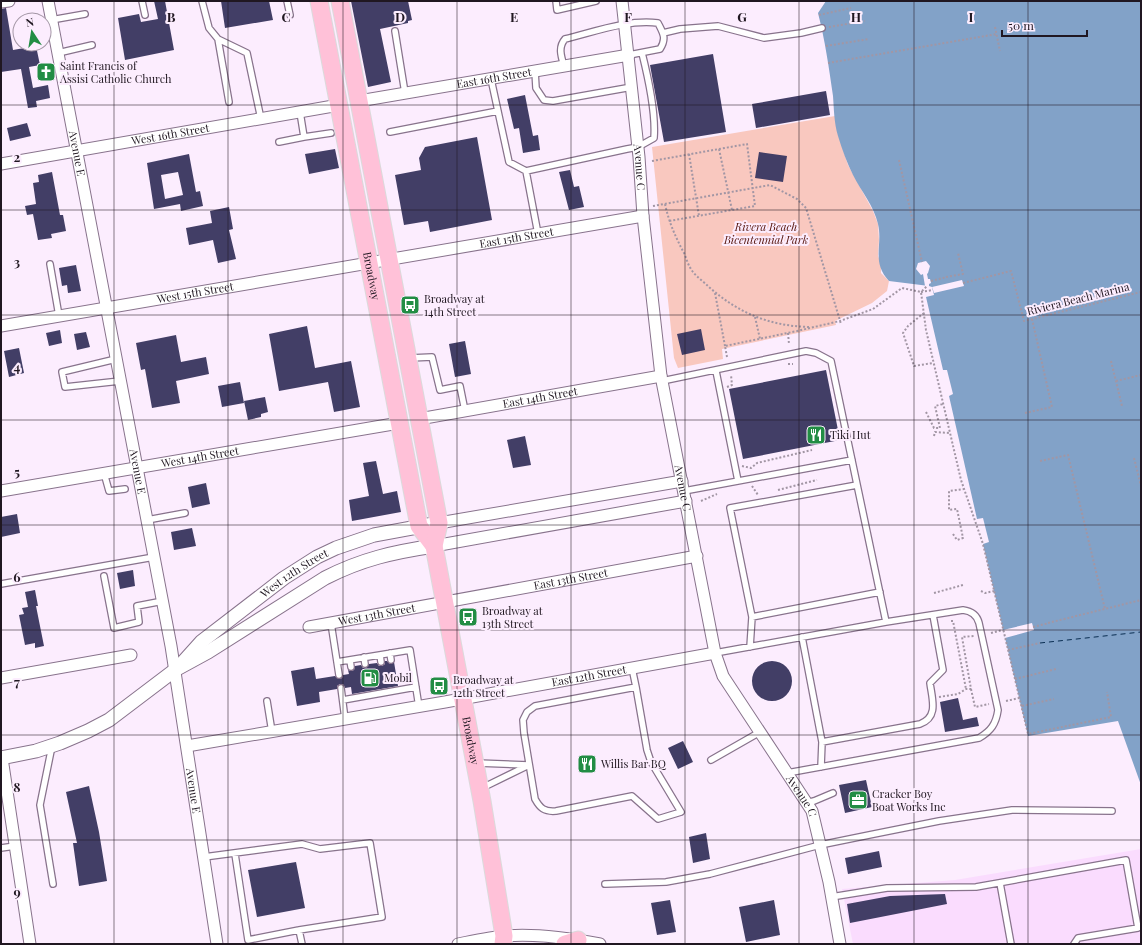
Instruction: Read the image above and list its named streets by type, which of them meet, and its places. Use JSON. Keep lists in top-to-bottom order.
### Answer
{
  "streets": {
    "main road": ["Broadway"],
    "street": [
      "East 16th Street",
      "West 16th Street",
      "Avenue E",
      "Avenue C",
      "East 15th Street",
      "West 15th Street",
      "East 14th Street",
      "West 14th Street",
      "West 12th Street",
      "East 13th Street",
      "West 13th Street",
      "East 12th Street"
    ],
    "path": ["Riviera Beach Marina"]
  },
  "crossings": [
    ["East 16th Street", "Avenue C"],
    ["East 16th Street", "Broadway"],
    ["West 16th Street", "Avenue E"],
    ["West 16th Street", "Broadway"],
    ["Avenue E", "West 15th Street"],
    ["Avenue E", "West 14th Street"],
    ["Avenue E", "West 12th Street"],
    ["Avenue C", "East 15th Street"],
    ["Avenue C", "East 14th Street"],
    ["Avenue C", "East 13th Street"],
    ["Avenue C", "East 12th Street"],
    ["East 15th Street", "Broadway"],
    ["East 15th Street", "West 15th Street"],
    ["Broadway", "West 15th Street"],
    ["Broadway", "East 14th Street"],
    ["Broadway", "West 14th Street"],
    ["Broadway", "West 12th Street"],
    ["Broadway", "East 13th Street"],
    ["Broadway", "West 13th Street"],
    ["Broadway", "East 12th Street"],
    ["East 13th Street", "West 13th Street"]
  ],
  "parks": ["Rivera Beach Bicentennial Park"],
  "places": {
    "church": ["Saint Francis of Assisi Catholic Church"],
    "bus stop": ["Broadway at 14th Street", "Broadway at 13th Street", "Broadway at 12th Street"],
    "restaurant": ["Tiki Hut", "Willis Bar BQ"],
    "fuel station": ["Mobil"],
    "office": ["Cracker Boy Boat Works Inc"]
  },
  "scale_bar": "50 m",
  "north": "top",
  "grid": {
    "columns": [
      "B",
      "C",
      "D",
      "E",
      "F",
      "G",
      "H",
      "I"
    ],
    "rows": [
      "2",
      "3",
      "4",
      "5",
      "6",
      "7",
      "8",
      "9"
    ]
  }
}
